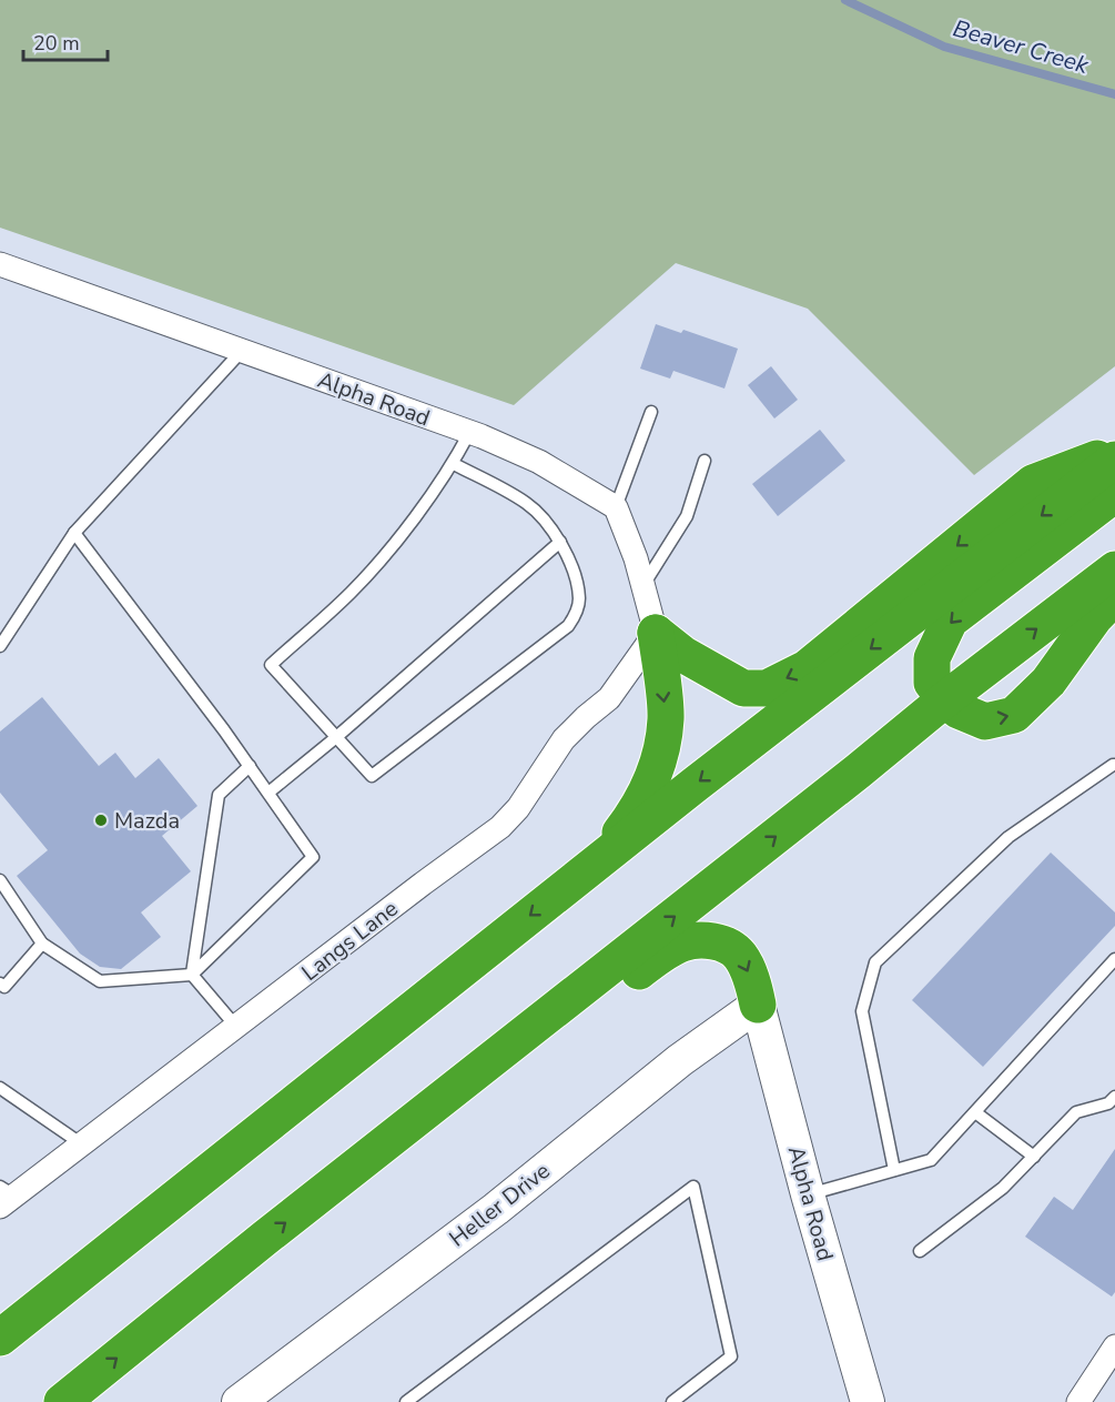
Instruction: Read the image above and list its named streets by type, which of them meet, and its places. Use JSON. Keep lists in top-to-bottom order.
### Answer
{
  "streets": {
    "street": ["Alpha Road", "Langs Lane", "Heller Drive"]
  },
  "crossings": [
    ["Alpha Road", "Heller Drive"]
  ],
  "water": ["Beaver Creek"],
  "places": ["Mazda"],
  "scale_bar": "20 m"
}
